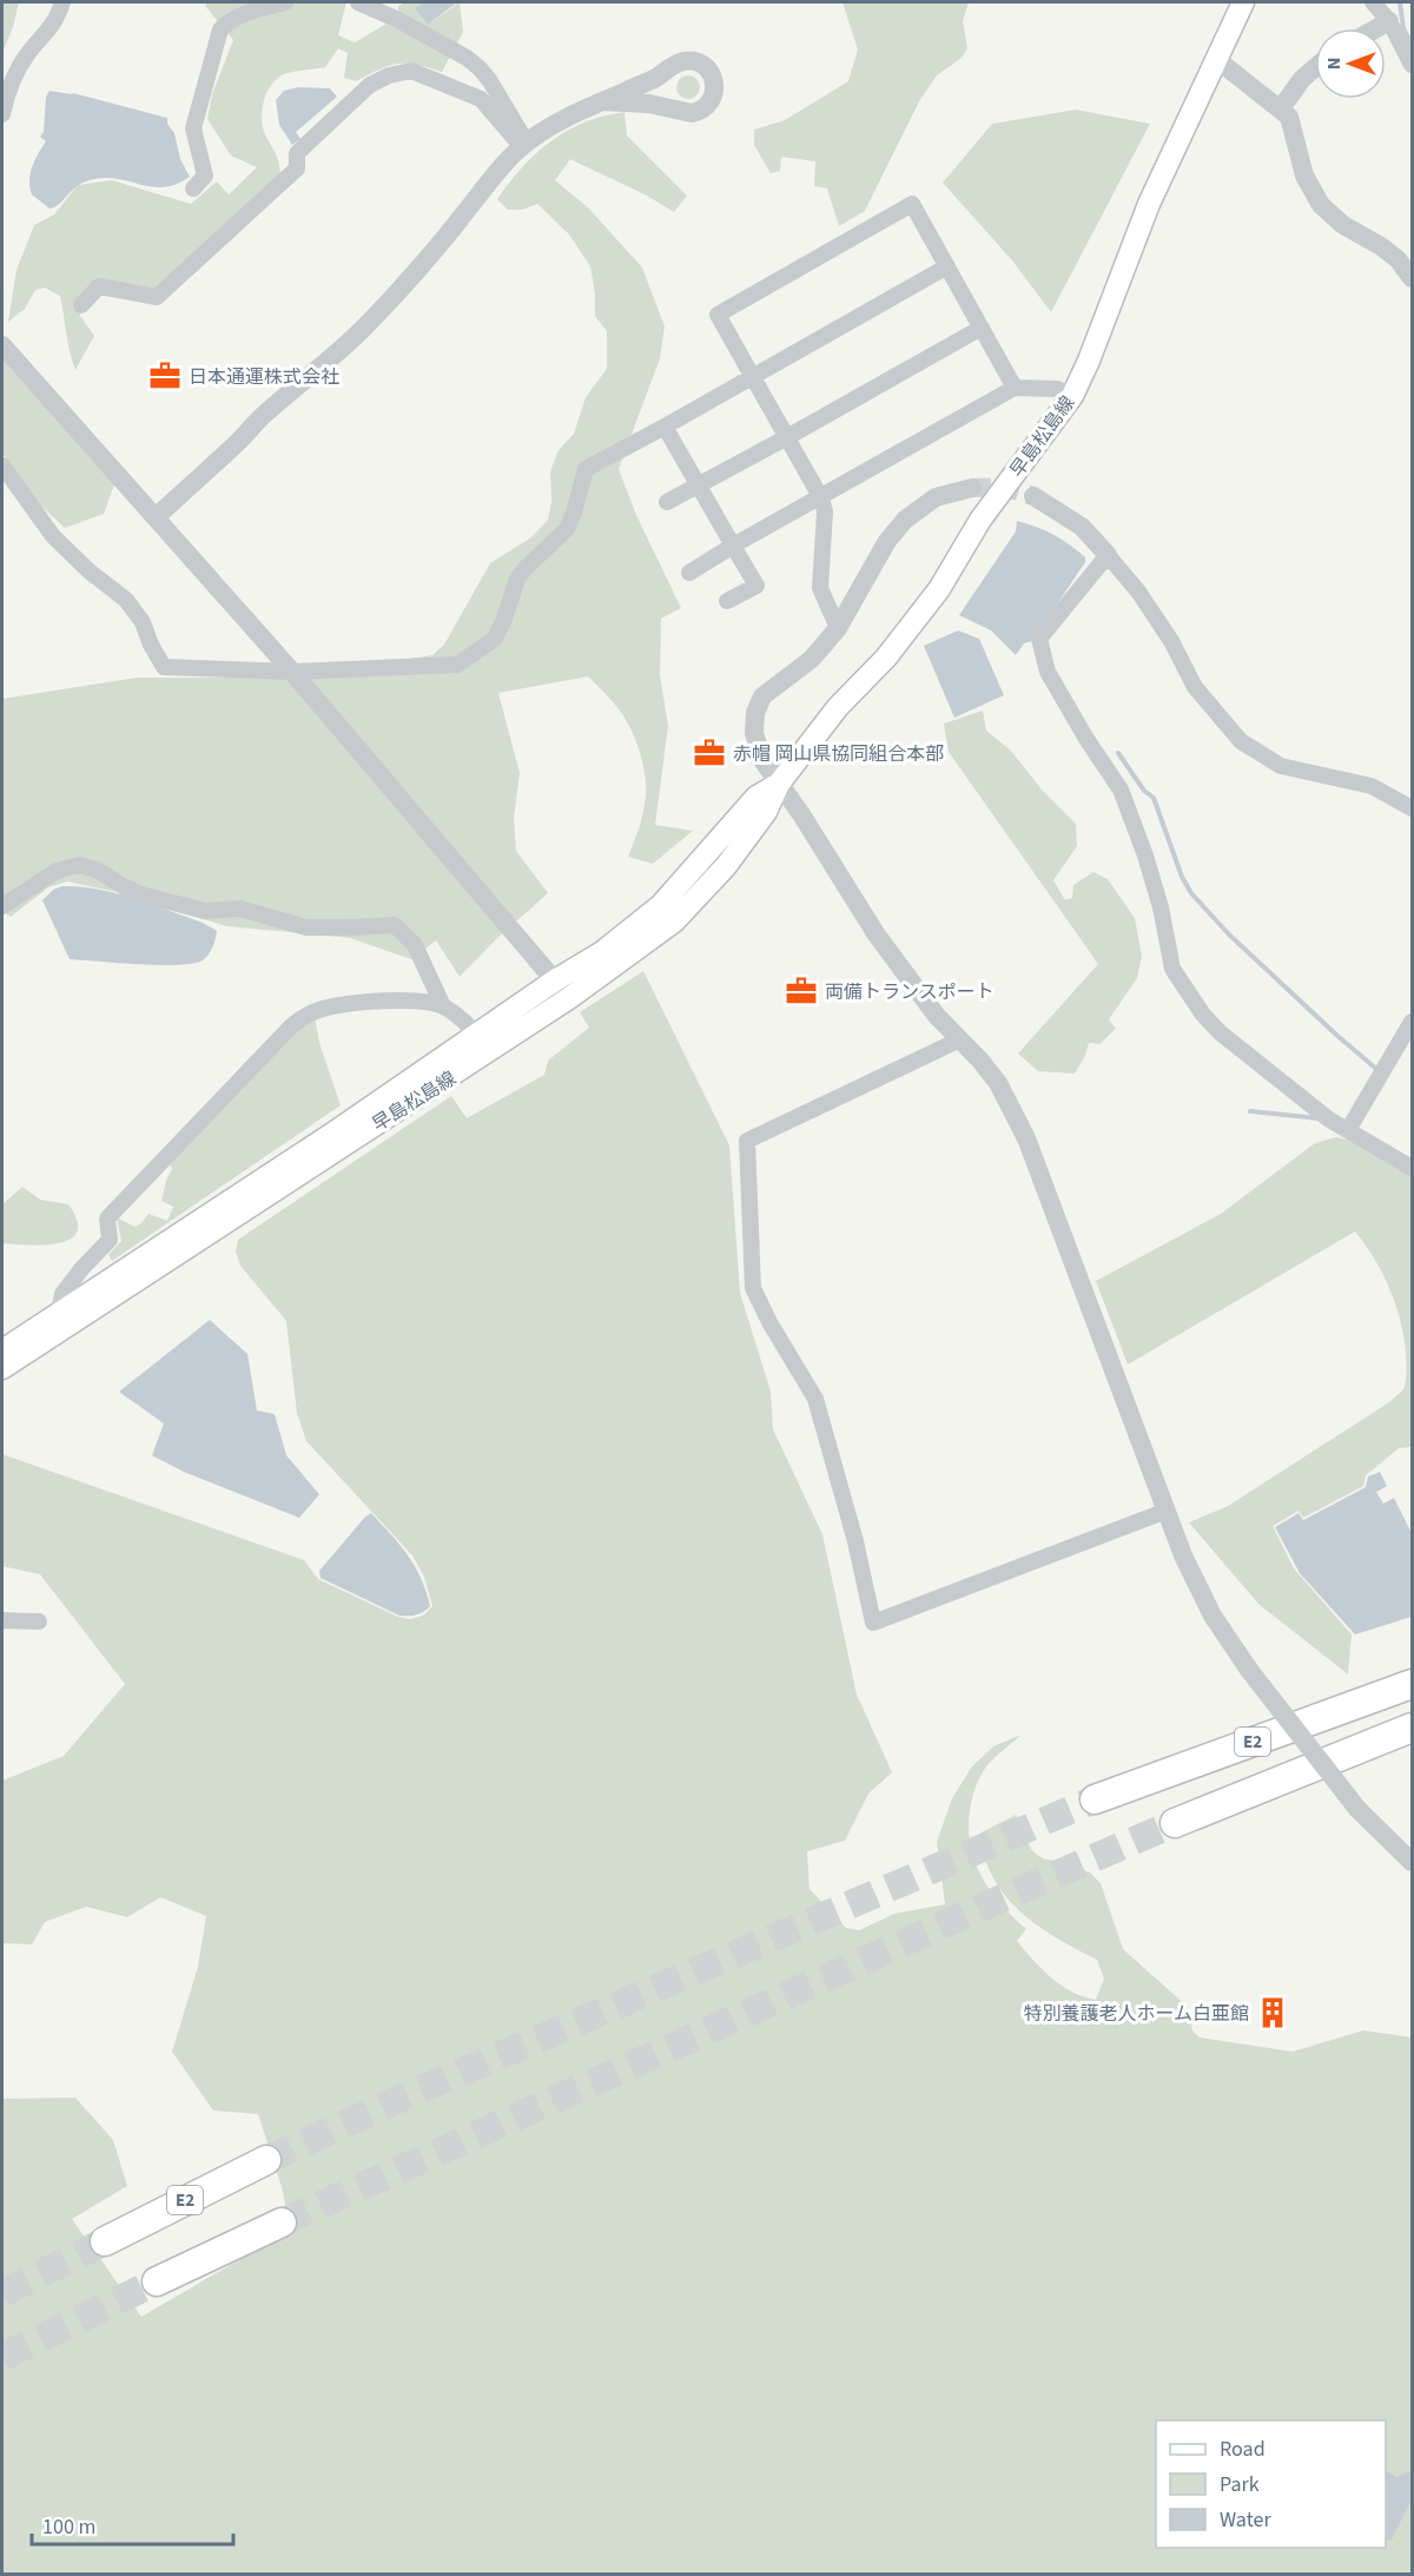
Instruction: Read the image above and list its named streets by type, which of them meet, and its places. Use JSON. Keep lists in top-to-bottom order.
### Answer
{
  "streets": {
    "highway": ["E2"],
    "main road": ["早島松島線"]
  },
  "places": {
    "office": ["日本通運株式会社", "赤帽 岡山県協同組合本部", "両備トランスポート"],
    "building": ["特別養護老人ホーム白亜館"]
  },
  "legend": ["Road", "Park", "Water"],
  "scale_bar": "100 m",
  "north": "left"
}
